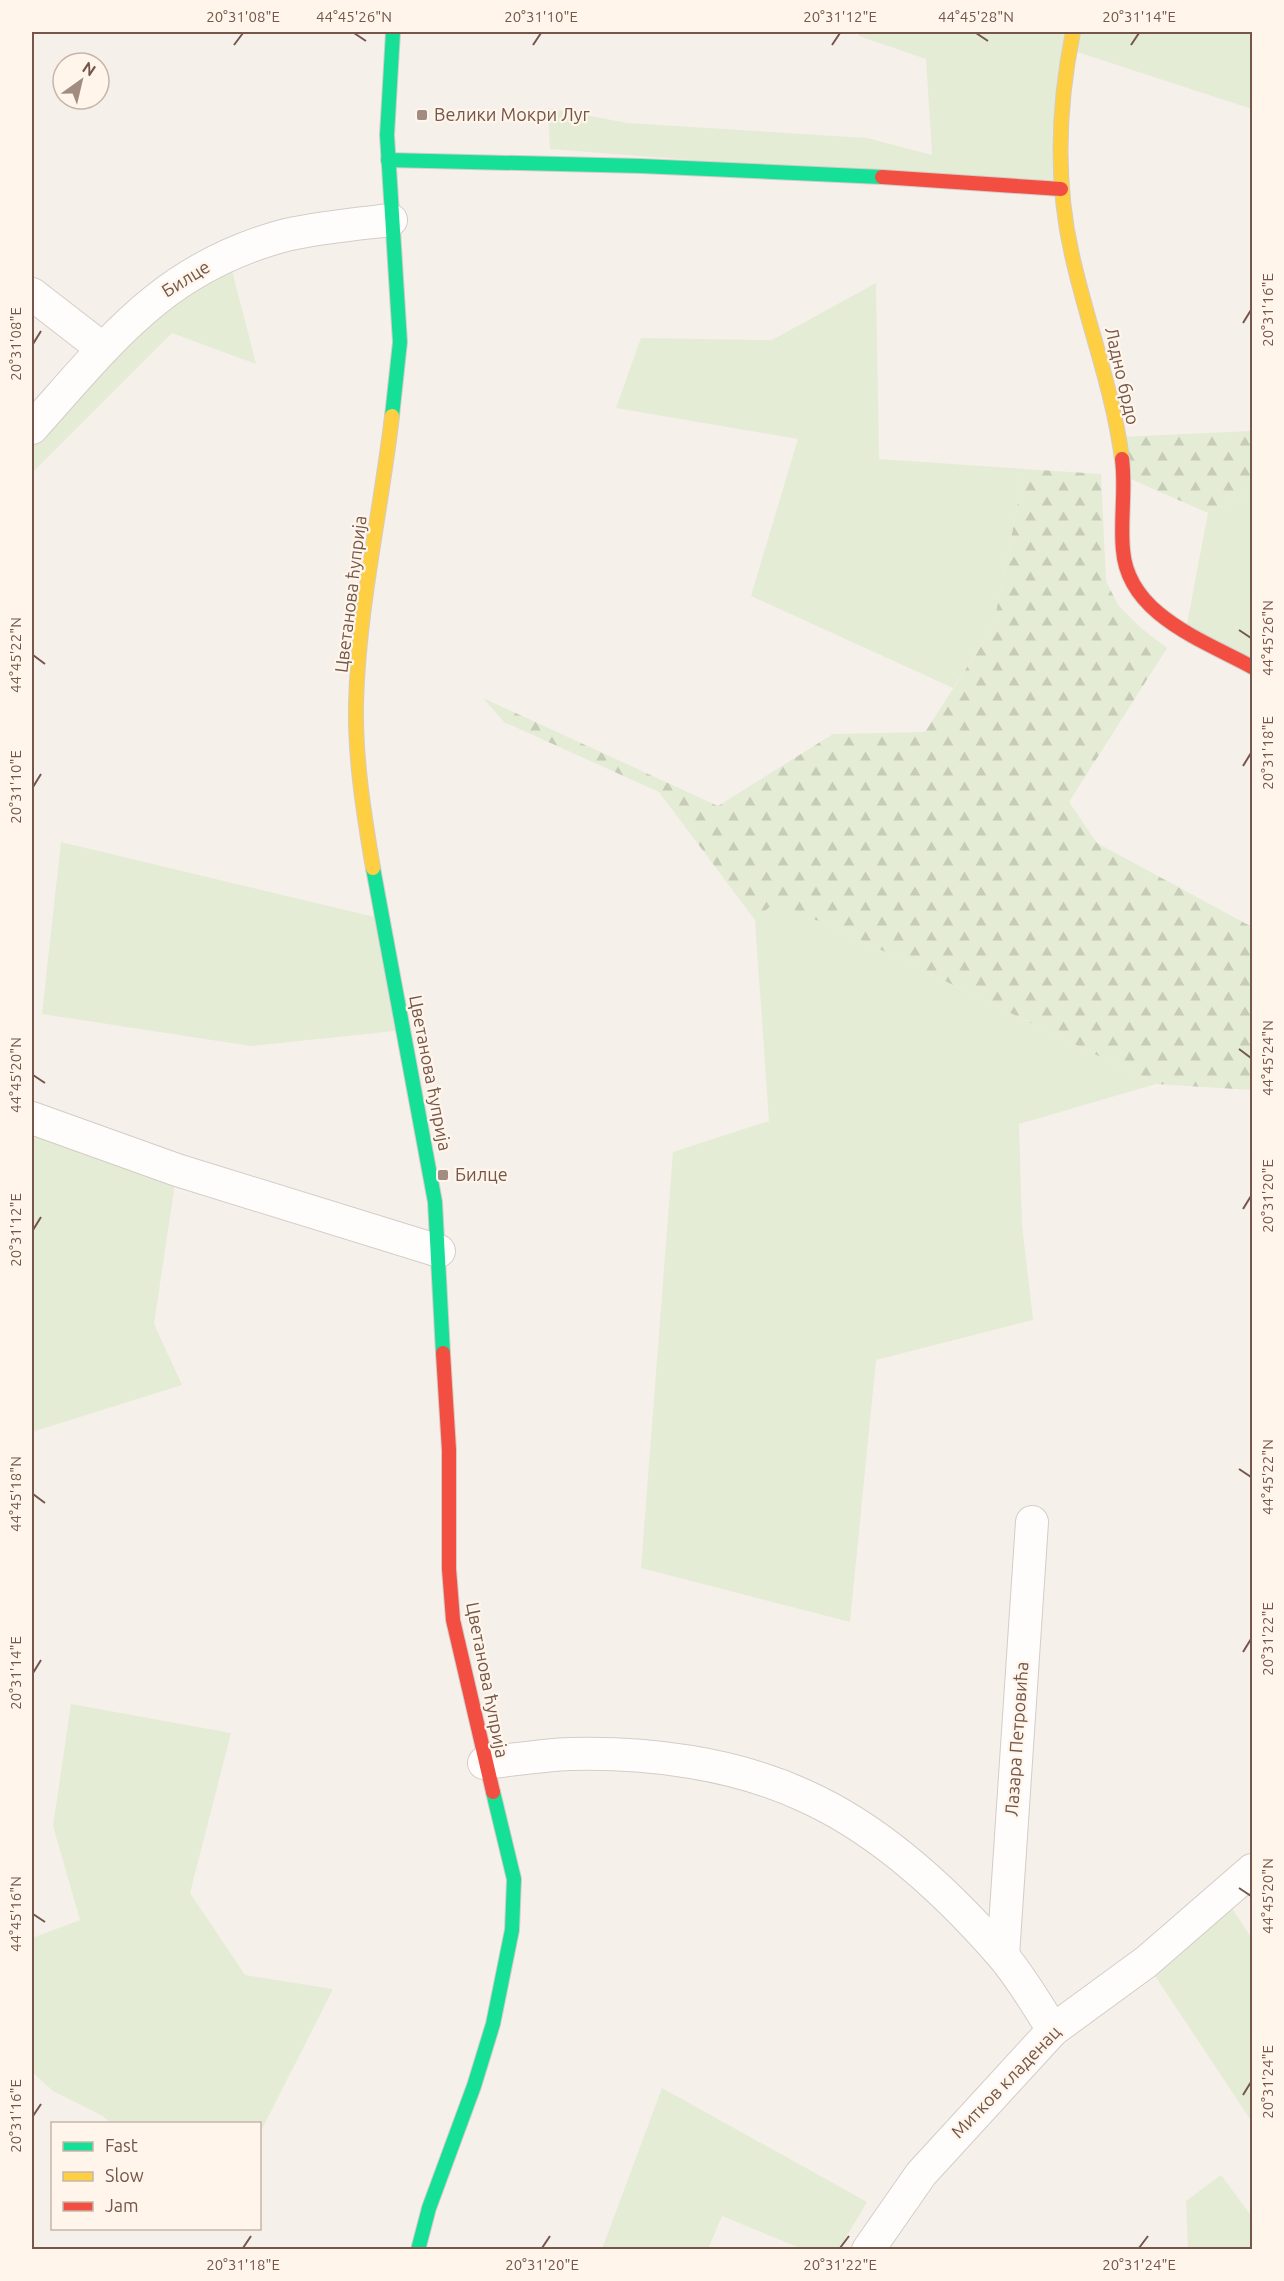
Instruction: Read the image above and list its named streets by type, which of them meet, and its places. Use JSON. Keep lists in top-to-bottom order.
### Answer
{
  "streets": {
    "street": [
      "Билце",
      "Ладно брдо",
      "Цветанова ћуприја",
      "Лазара Петровића",
      "Митков кладенац"
    ]
  },
  "crossings": [
    ["Билце", "Цветанова ћуприја"]
  ],
  "places": {
    "transit": ["Велики Мокри Луг", "Билце"]
  },
  "legend": ["Fast", "Slow", "Jam"],
  "north": "top right",
  "coordinates": [
    "20°31'08\"E",
    "44°45'26\"N",
    "20°31'10\"E",
    "20°31'12\"E",
    "44°45'28\"N",
    "20°31'14\"E",
    "20°31'16\"E",
    "44°45'22\"N",
    "20°31'18\"E",
    "44°45'24\"N",
    "44°45'20\"N",
    "20°31'20\"E",
    "44°45'18\"N",
    "20°31'22\"E",
    "44°45'16\"N",
    "20°31'24\"E"
  ]
}
